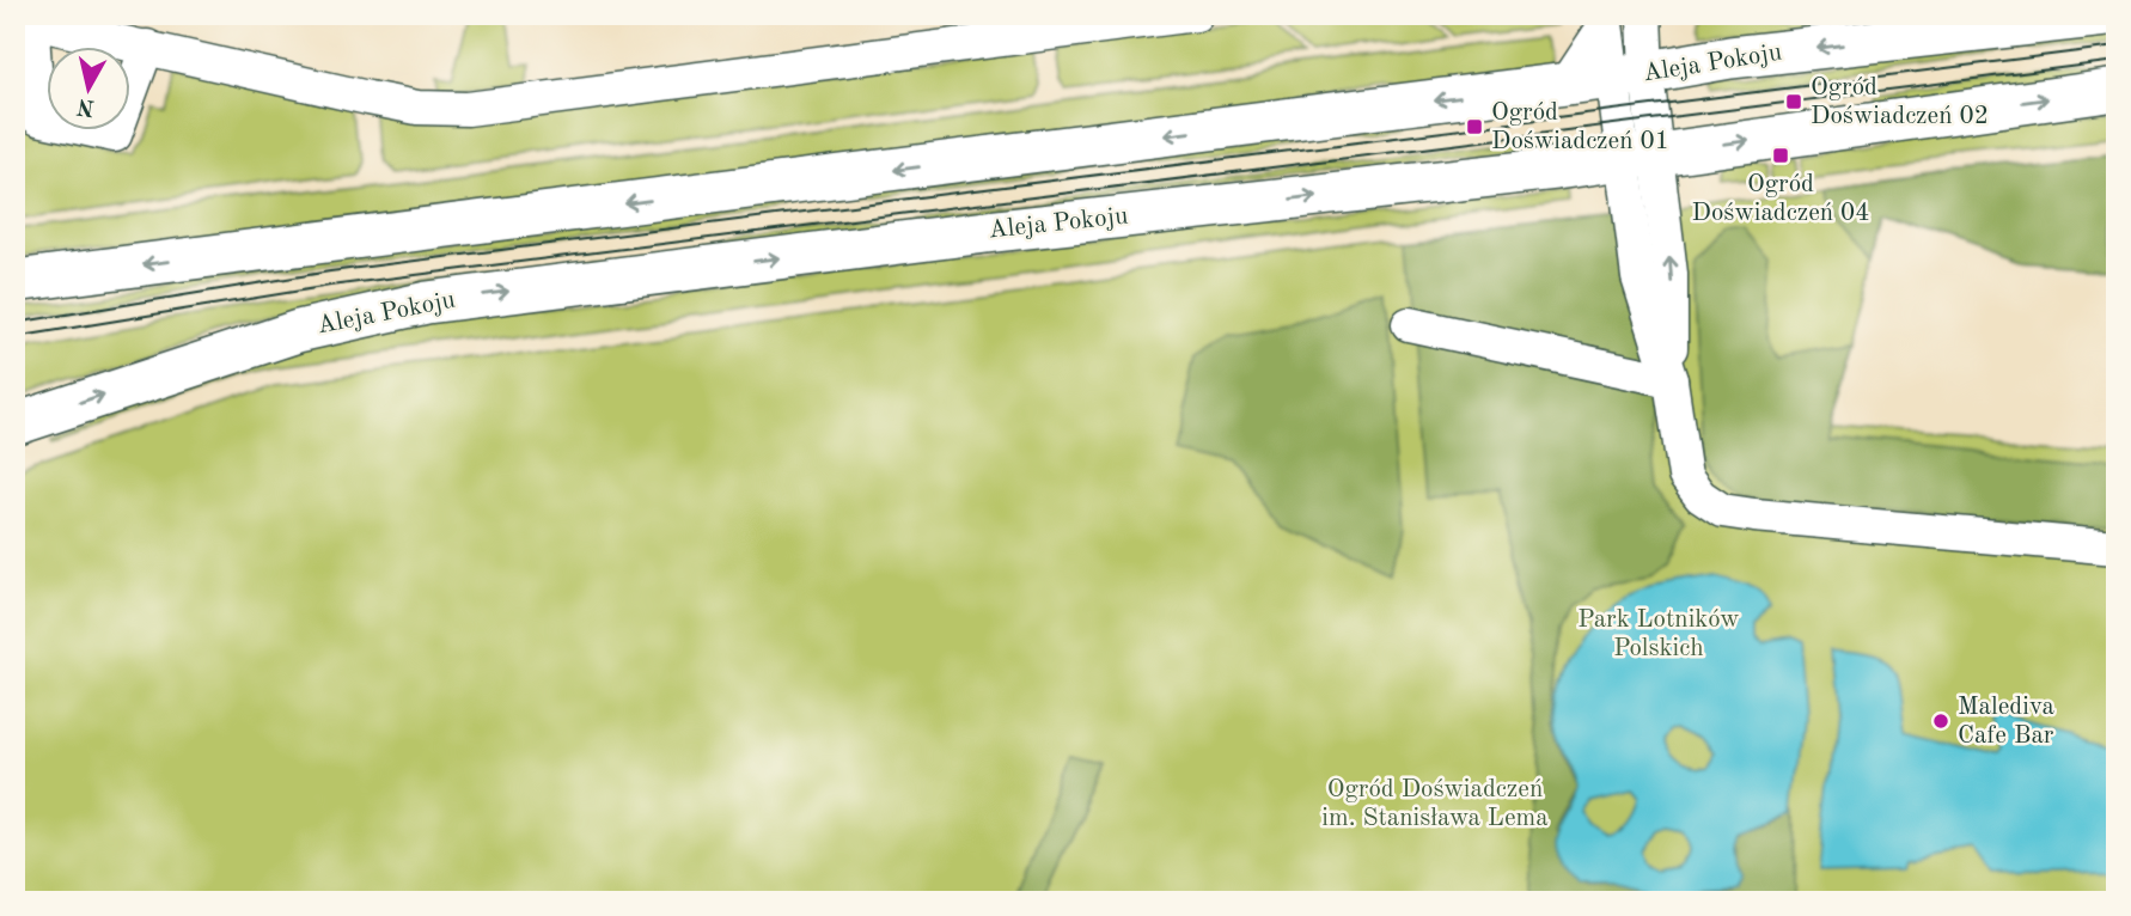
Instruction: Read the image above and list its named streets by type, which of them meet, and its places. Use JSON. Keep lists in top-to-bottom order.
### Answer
{
  "streets": {
    "main road": ["Aleja Pokoju"]
  },
  "parks": ["Park Lotników Polskich", "Ogród Doświadczeń im. Stanisława Lema"],
  "places": {
    "transit": ["Ogród Doświadczeń 02", "Ogród Doświadczeń 01", "Ogród Doświadczeń 04"],
    "other": ["Malediva Cafe Bar"]
  },
  "north": "bottom"
}
